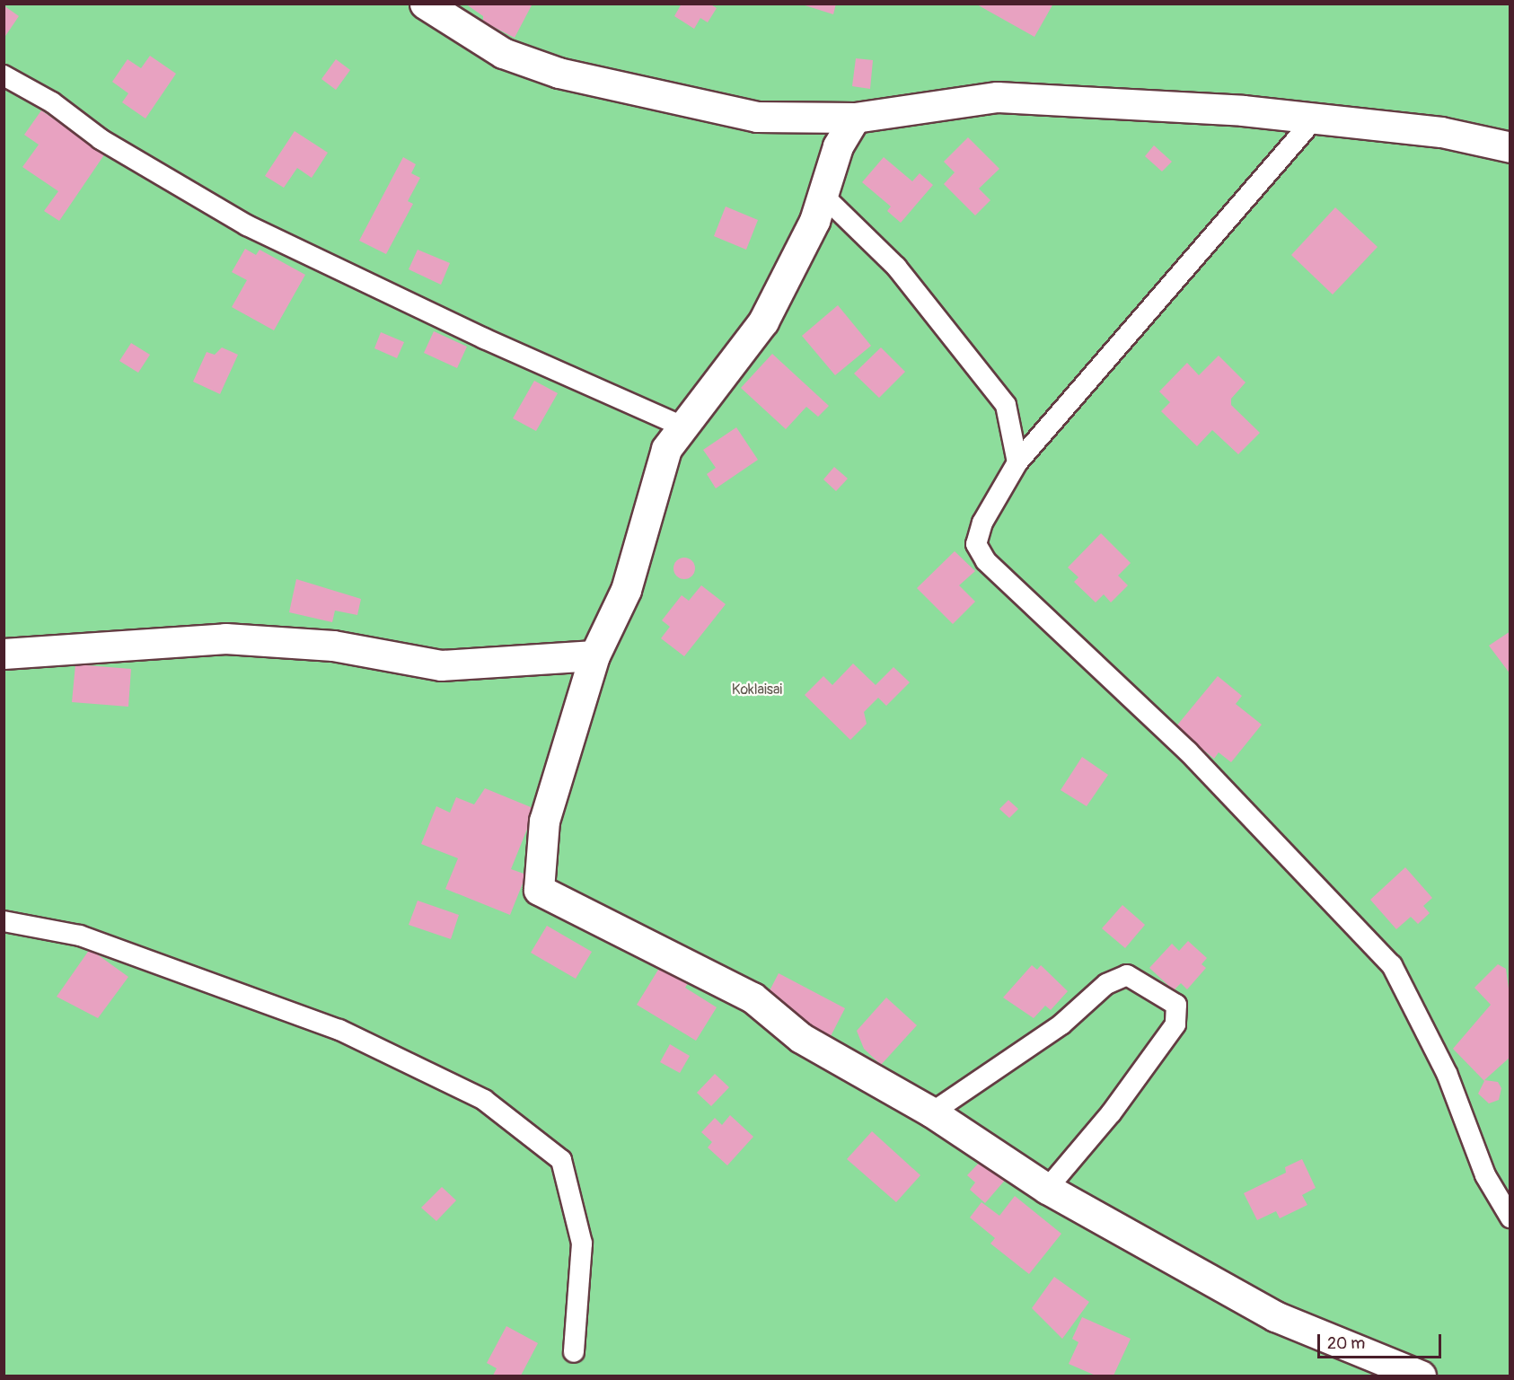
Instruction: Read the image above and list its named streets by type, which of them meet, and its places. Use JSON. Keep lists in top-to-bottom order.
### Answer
{
  "parks": ["Koklaisai"],
  "scale_bar": "20 m"
}
